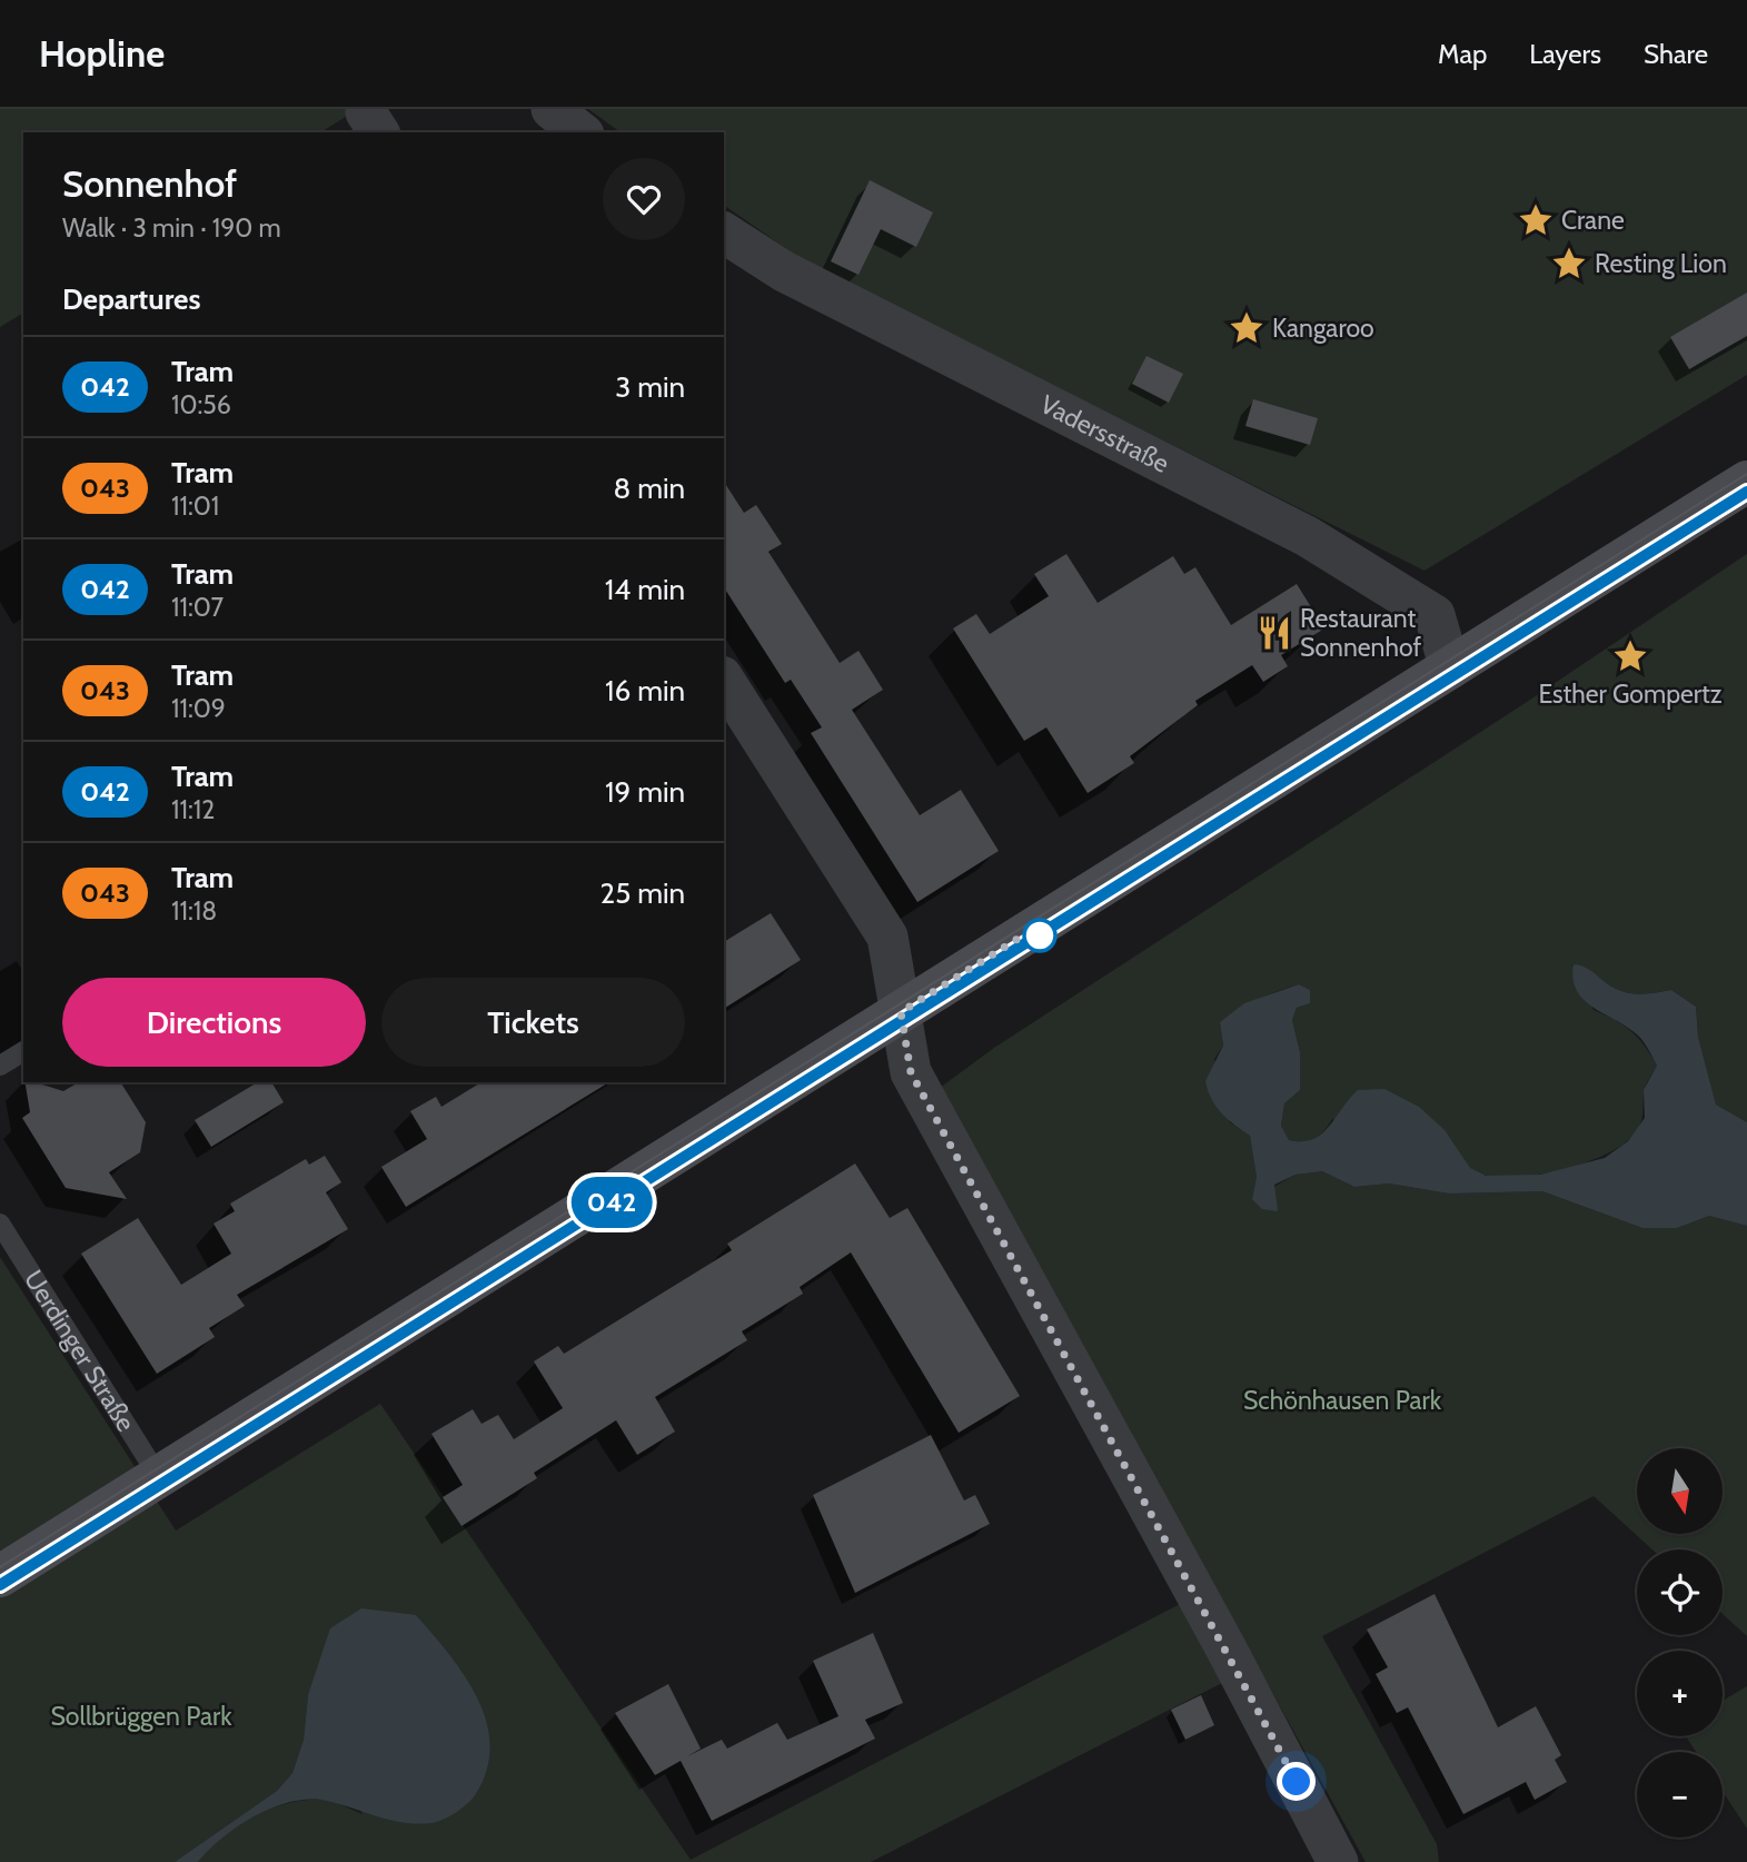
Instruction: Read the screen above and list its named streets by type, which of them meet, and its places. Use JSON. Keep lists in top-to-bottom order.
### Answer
{
  "streets": {
    "street": ["Vadersstraße"],
    "lane": ["Uerdinger Straße"]
  },
  "parks": ["Schönhausen Park", "Sollbrüggen Park"],
  "places": {
    "place": [
      "Crane",
      "Resting Lion",
      "Kangaroo",
      "Esther Gompertz"
    ],
    "restaurant": ["Restaurant Sonnenhof"]
  },
  "lines": ["tram line 042"],
  "north": "bottom",
  "page": {
    "header": "Hopline",
    "nav": ["Map", "Layers", "Share"],
    "on_map": "042",
    "heading": [
      ["Sonnenhof", "Walk · 3 min · 190 m"],
      "Departures"
    ],
    "list": [
      {
        "mark": "042",
        "name": "Tram",
        "note": "10:56",
        "value": "3 min"
      },
      {
        "mark": "043",
        "name": "Tram",
        "note": "11:01",
        "value": "8 min"
      },
      {
        "mark": "042",
        "name": "Tram",
        "note": "11:07",
        "value": "14 min"
      },
      {
        "mark": "043",
        "name": "Tram",
        "note": "11:09",
        "value": "16 min"
      },
      {
        "mark": "042",
        "name": "Tram",
        "note": "11:12",
        "value": "19 min"
      },
      {
        "mark": "043",
        "name": "Tram",
        "note": "11:18",
        "value": "25 min"
      }
    ],
    "buttons": ["Directions", "Tickets"],
    "map_buttons": ["+", "−"]
  }
}
